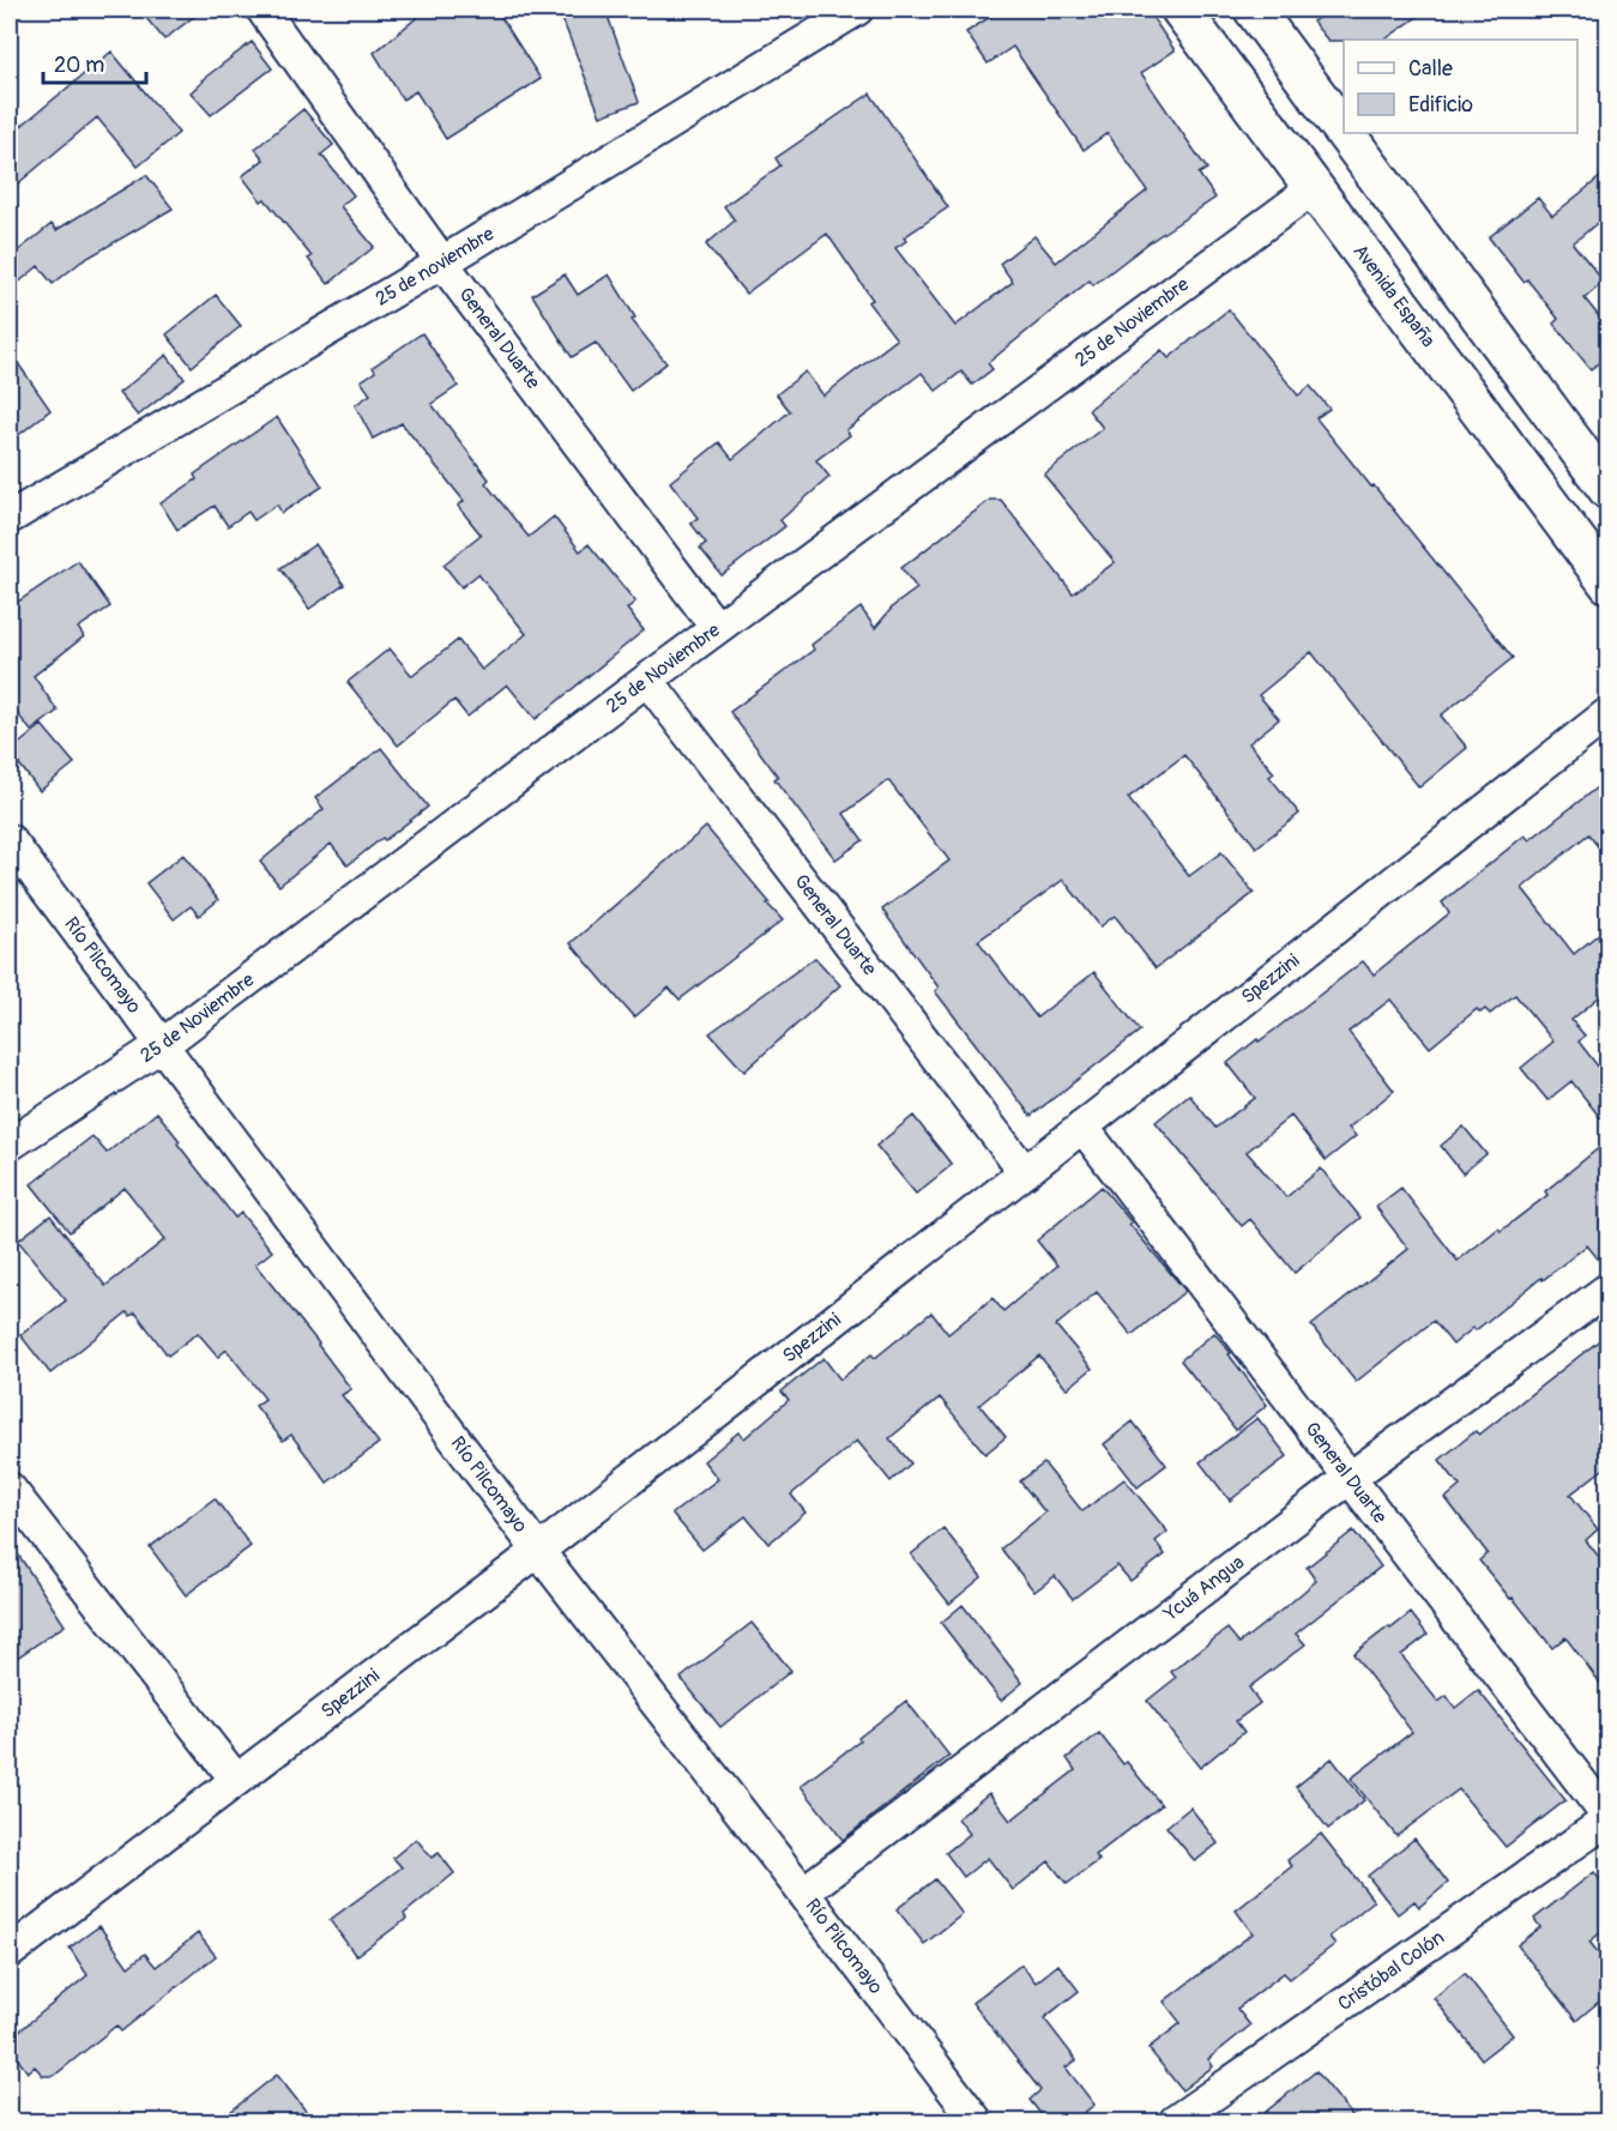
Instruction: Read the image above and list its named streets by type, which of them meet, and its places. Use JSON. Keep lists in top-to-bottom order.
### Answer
{
  "streets": {
    "street": [
      "25 de noviembre",
      "Avenida España",
      "25 de Noviembre",
      "General Duarte",
      "Río Pilcomayo",
      "Spezzini",
      "Ycuá Angua",
      "Cristóbal Colón"
    ]
  },
  "crossings": [
    ["25 de noviembre", "General Duarte"],
    ["Avenida España", "25 de Noviembre"],
    ["25 de Noviembre", "General Duarte"],
    ["25 de Noviembre", "Río Pilcomayo"],
    ["General Duarte", "Spezzini"],
    ["General Duarte", "Ycuá Angua"],
    ["General Duarte", "Cristóbal Colón"],
    ["Río Pilcomayo", "Spezzini"],
    ["Río Pilcomayo", "Ycuá Angua"]
  ],
  "legend": ["Calle", "Edificio"],
  "scale_bar": "20 m"
}
